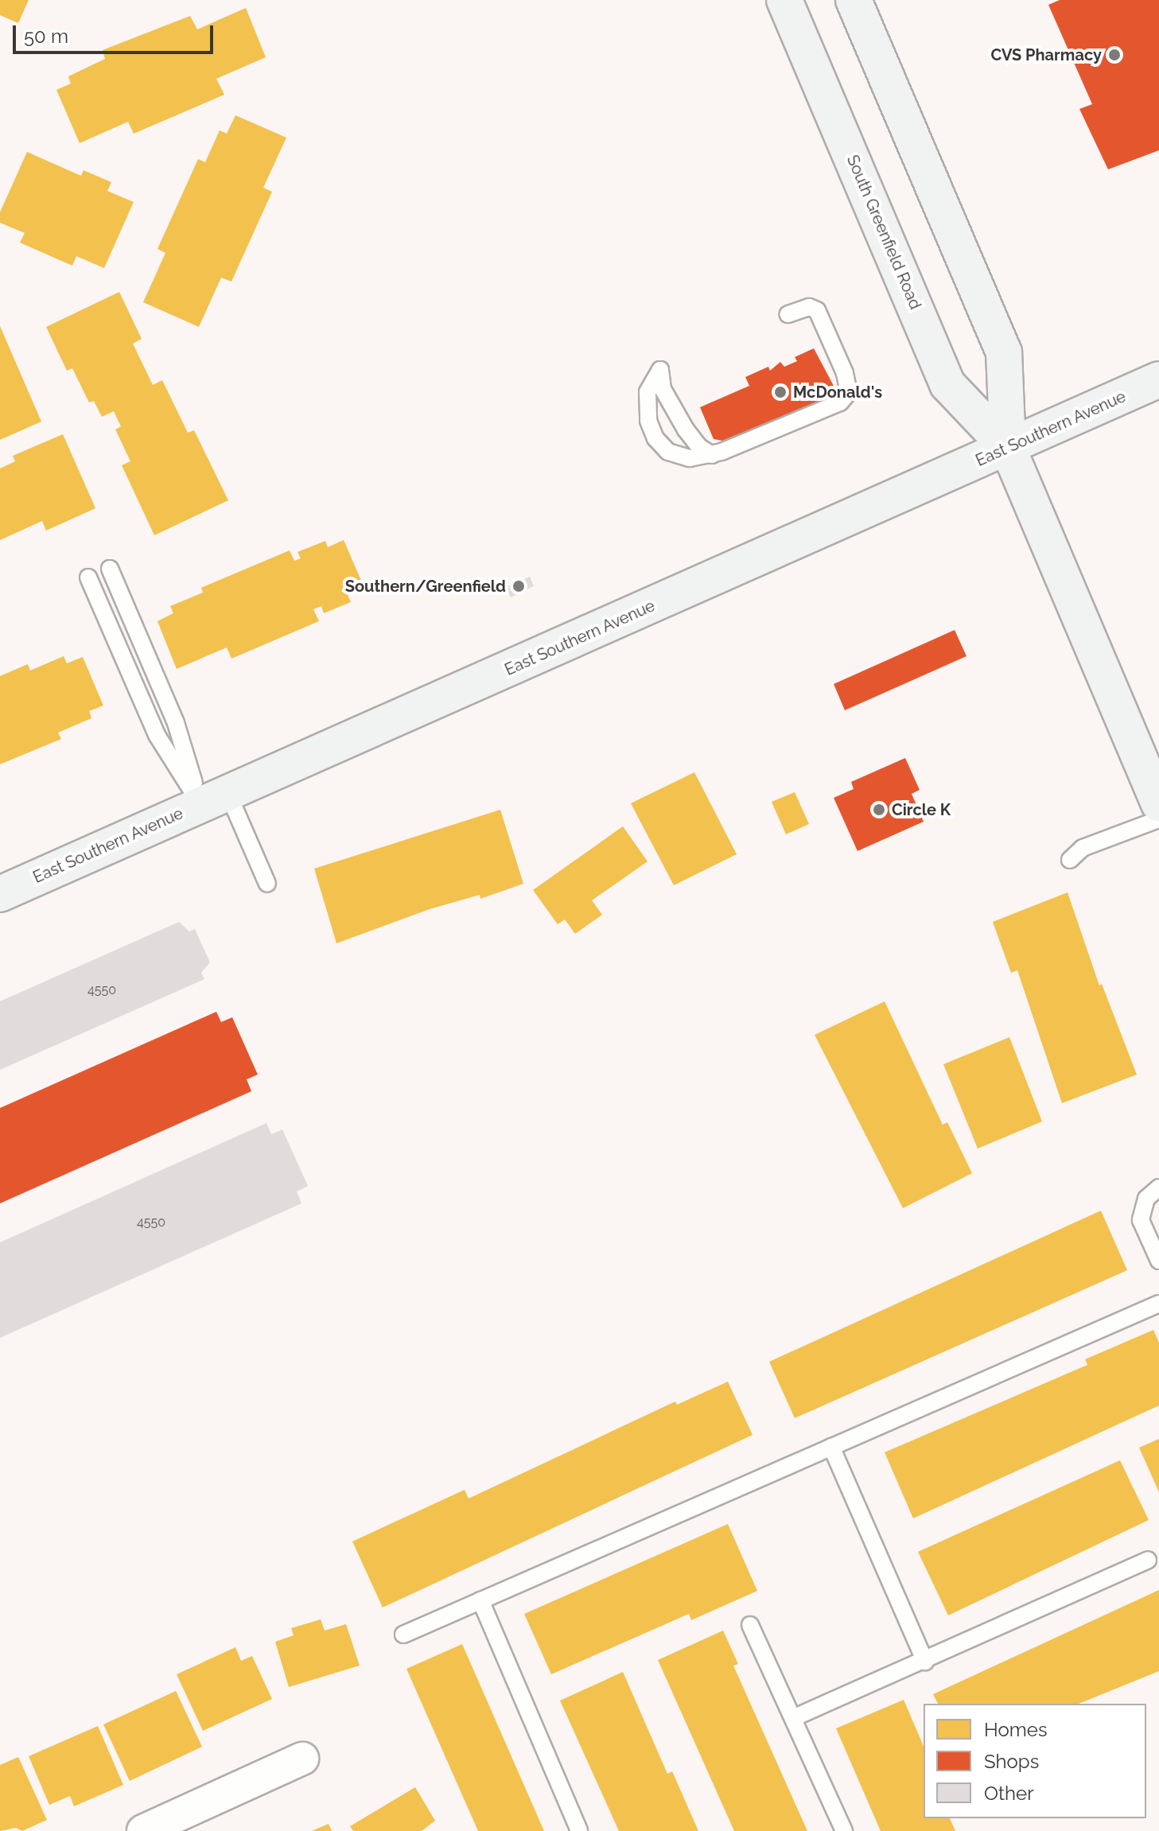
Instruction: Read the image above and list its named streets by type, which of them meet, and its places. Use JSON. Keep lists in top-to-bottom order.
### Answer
{
  "streets": {
    "main road": ["South Greenfield Road", "East Southern Avenue"]
  },
  "crossings": [
    ["South Greenfield Road", "East Southern Avenue"]
  ],
  "places": [
    "CVS Pharmacy",
    "McDonald's",
    "Southern/Greenfield",
    "Circle K"
  ],
  "house_numbers": ["4550", "4550"],
  "legend": ["Homes", "Shops", "Other"],
  "scale_bar": "50 m"
}
